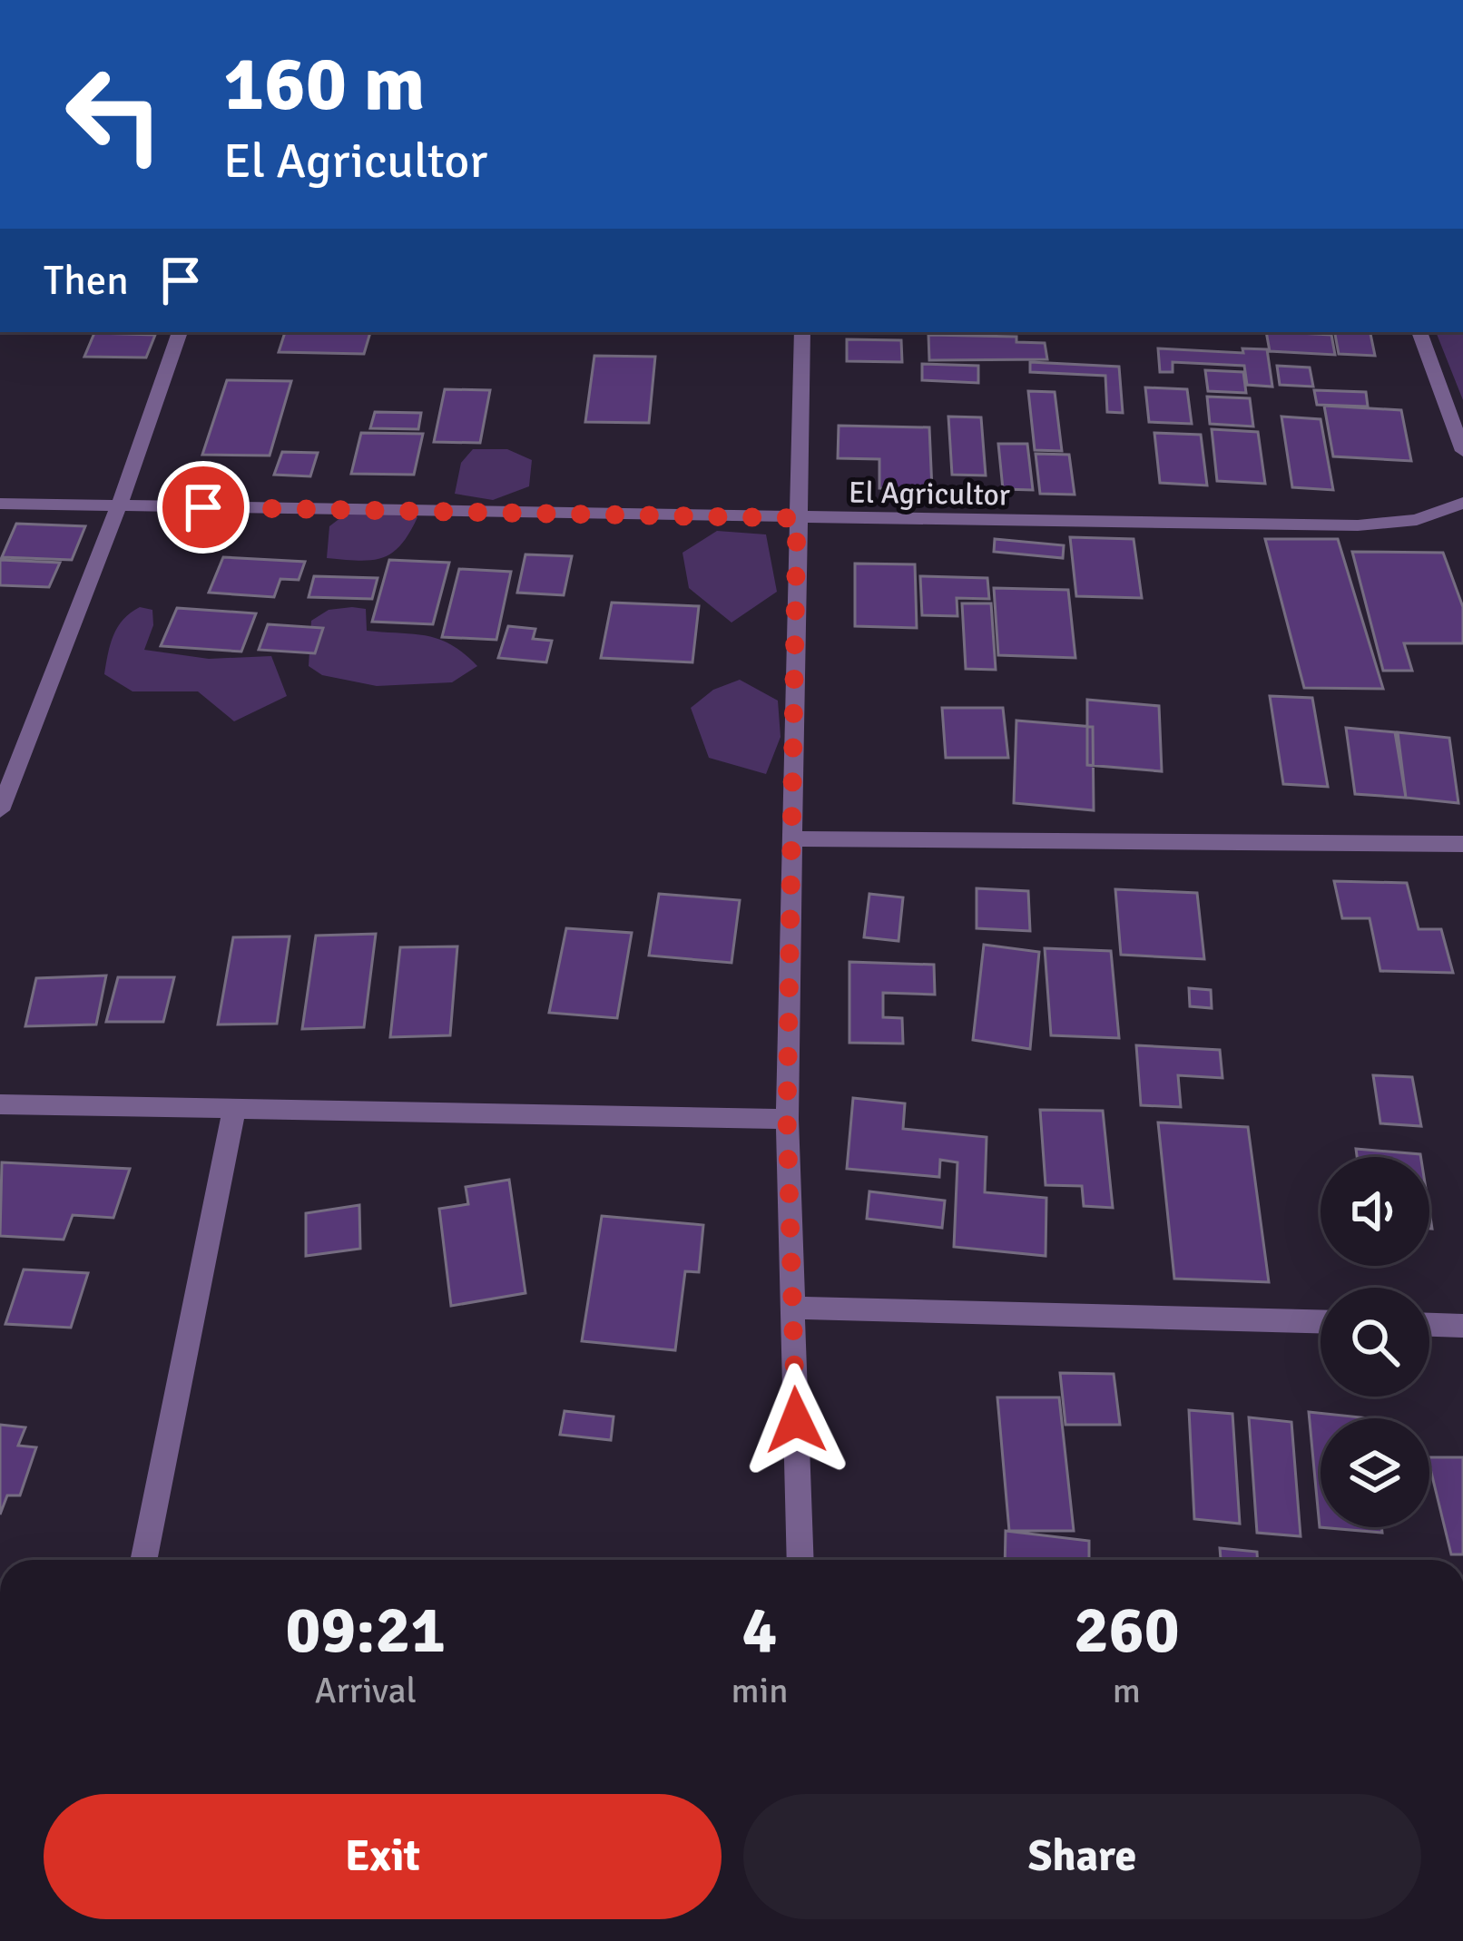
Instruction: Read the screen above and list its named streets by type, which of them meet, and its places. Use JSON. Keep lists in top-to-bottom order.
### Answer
{
  "streets": {
    "street": ["El Agricultor"]
  },
  "page": {
    "turn": ["160 m", "El Agricultor"],
    "then": "Then",
    "eta": [
      "09:21",
      "Arrival",
      "4",
      "min",
      "260",
      "m"
    ],
    "buttons": ["Exit", "Share"]
  }
}
